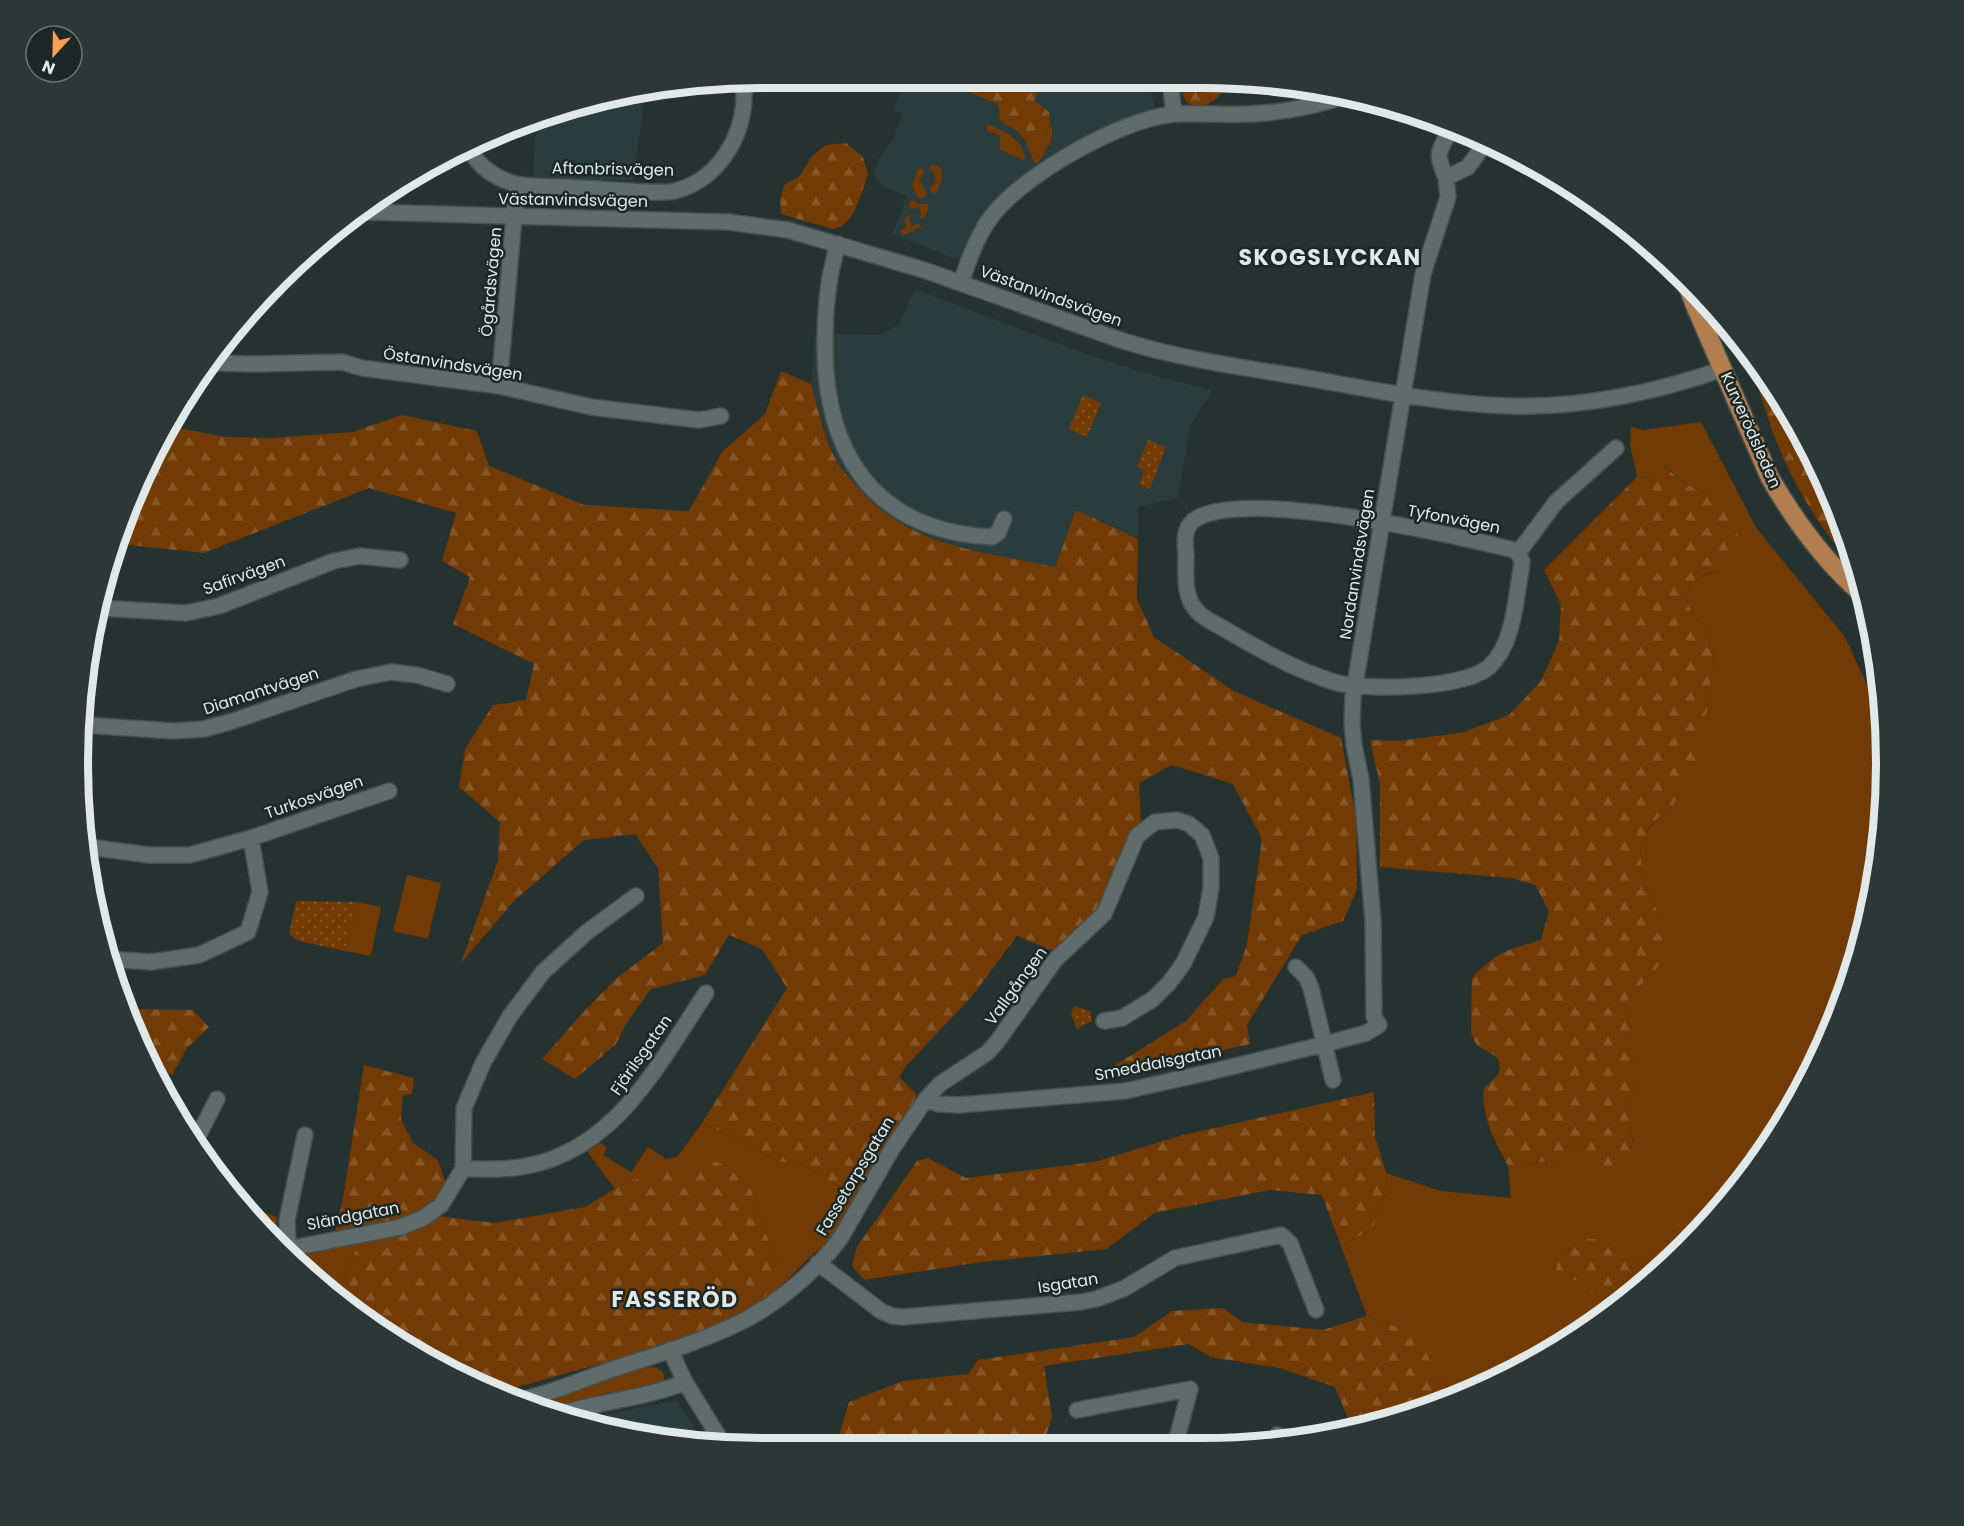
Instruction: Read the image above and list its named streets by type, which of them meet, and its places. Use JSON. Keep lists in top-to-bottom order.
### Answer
{
  "streets": {
    "main road": ["Kurverödsleden"],
    "street": [
      "Aftonbrisvägen",
      "Västanvindsvägen",
      "Ögårdsvägen",
      "Östanvindsvägen",
      "Tyfonvägen",
      "Nordanvindsvägen",
      "Safirvägen",
      "Diamantvägen",
      "Turkosvägen",
      "Vallgången",
      "Fjärilsgatan",
      "Smeddalsgatan",
      "Fassetorpsgatan",
      "Sländgatan",
      "Isgatan"
    ]
  },
  "crossings": [
    ["Aftonbrisvägen", "Ögårdsvägen"],
    ["Västanvindsvägen", "Ögårdsvägen"],
    ["Västanvindsvägen", "Kurverödsleden"],
    ["Västanvindsvägen", "Nordanvindsvägen"],
    ["Ögårdsvägen", "Östanvindsvägen"],
    ["Tyfonvägen", "Nordanvindsvägen"],
    ["Nordanvindsvägen", "Smeddalsgatan"],
    ["Vallgången", "Smeddalsgatan"],
    ["Vallgången", "Fassetorpsgatan"],
    ["Fjärilsgatan", "Sländgatan"],
    ["Smeddalsgatan", "Fassetorpsgatan"],
    ["Fassetorpsgatan", "Isgatan"]
  ],
  "districts": ["SKOGSLYCKAN", "FASSERÖD"],
  "north": "bottom"
}
